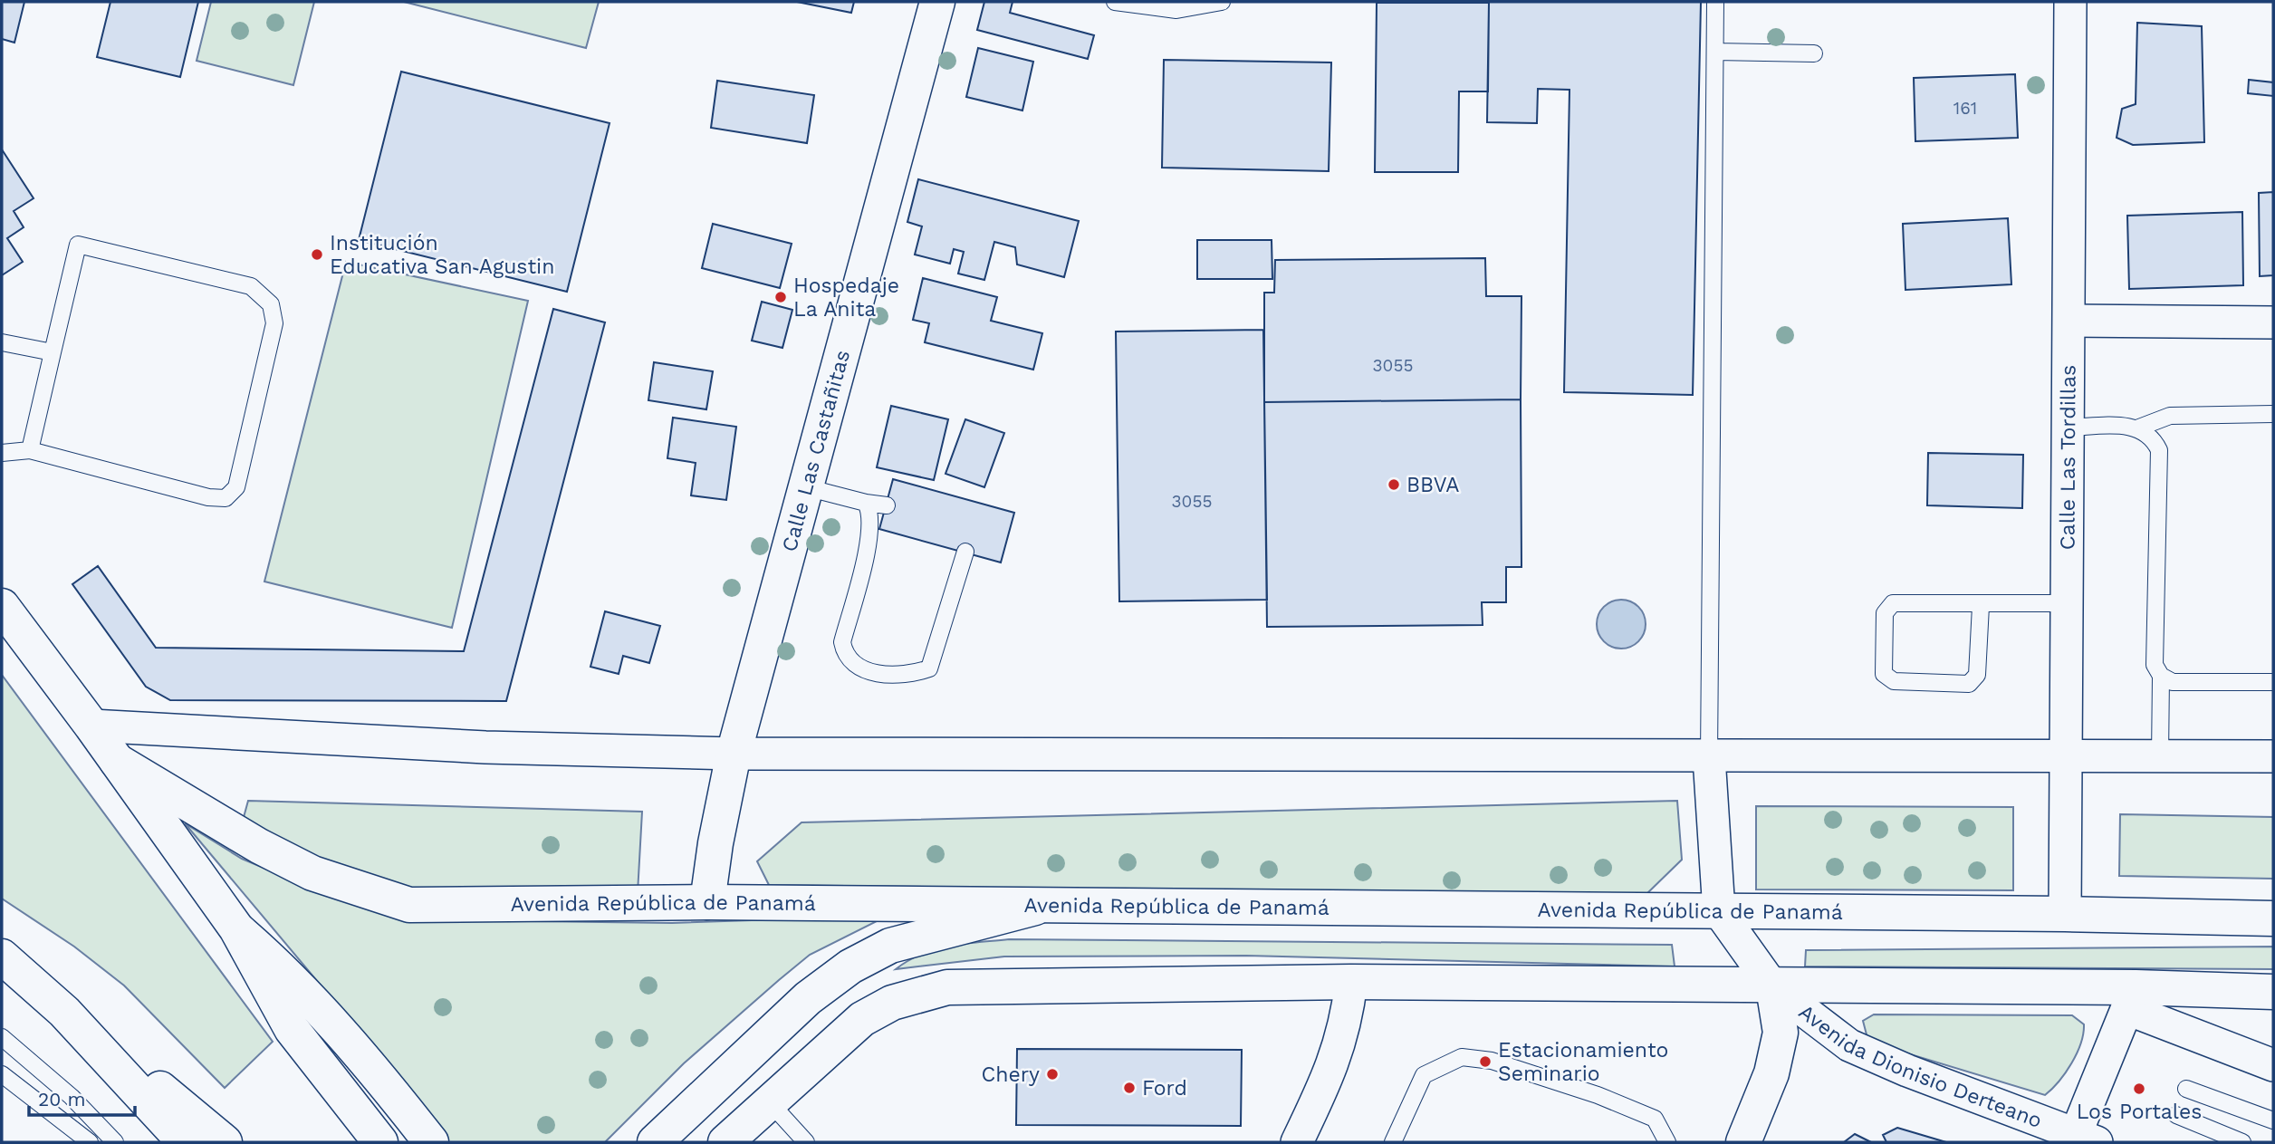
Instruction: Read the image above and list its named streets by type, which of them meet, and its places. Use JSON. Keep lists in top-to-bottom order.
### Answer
{
  "streets": {
    "main road": ["Calle Las Castañitas", "Avenida República de Panamá"],
    "street": ["Calle Las Tordillas", "Avenida Dionisio Derteano"]
  },
  "crossings": [
    ["Calle Las Castañitas", "Avenida República de Panamá"],
    ["Calle Las Tordillas", "Avenida República de Panamá"],
    ["Avenida República de Panamá", "Avenida Dionisio Derteano"]
  ],
  "places": [
    "Institución Educativa San Agustin",
    "Hospedaje La Anita",
    "BBVA",
    "Estacionamiento Seminario",
    "Chery",
    "Ford",
    "Los Portales"
  ],
  "house_numbers": ["161", "3055", "3055"],
  "scale_bar": "20 m"
}
